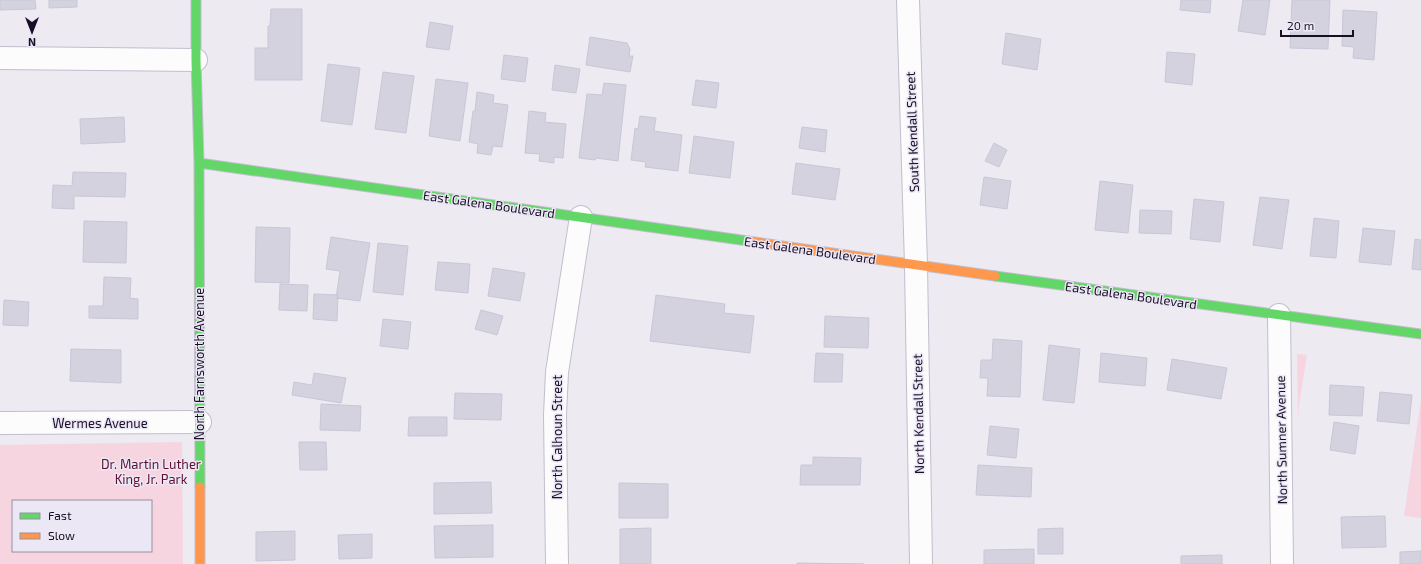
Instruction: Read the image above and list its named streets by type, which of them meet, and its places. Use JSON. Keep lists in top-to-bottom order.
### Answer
{
  "streets": {
    "street": [
      "South Kendall Street",
      "East Galena Boulevard",
      "North Farnsworth Avenue",
      "North Kendall Street",
      "Wermes Avenue",
      "North Calhoun Street",
      "North Sumner Avenue"
    ]
  },
  "crossings": [
    ["South Kendall Street", "East Galena Boulevard"],
    ["South Kendall Street", "North Kendall Street"],
    ["East Galena Boulevard", "North Farnsworth Avenue"],
    ["East Galena Boulevard", "North Kendall Street"],
    ["East Galena Boulevard", "North Calhoun Street"],
    ["East Galena Boulevard", "North Sumner Avenue"],
    ["North Farnsworth Avenue", "Wermes Avenue"]
  ],
  "parks": ["Dr. Martin Luther King, Jr. Park"],
  "legend": ["Fast", "Slow"],
  "scale_bar": "20 m",
  "north": "bottom"
}
